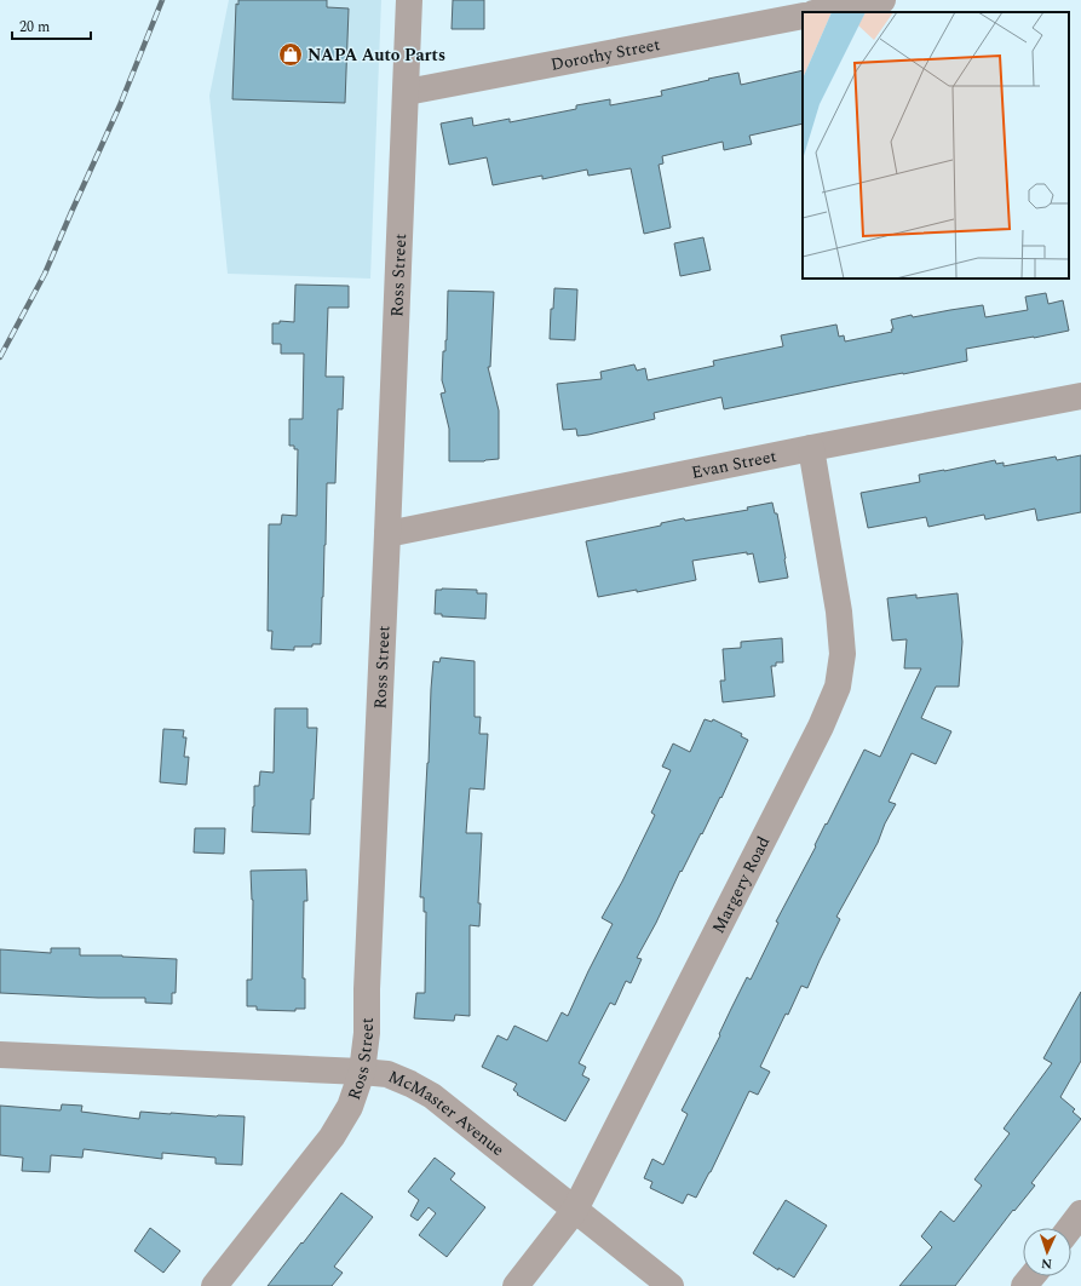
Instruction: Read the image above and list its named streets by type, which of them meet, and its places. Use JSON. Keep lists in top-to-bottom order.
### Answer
{
  "streets": {
    "street": [
      "Dorothy Street",
      "Ross Street",
      "Evan Street",
      "Margery Road",
      "McMaster Avenue"
    ]
  },
  "crossings": [
    ["Dorothy Street", "Ross Street"],
    ["Ross Street", "Evan Street"],
    ["Ross Street", "McMaster Avenue"],
    ["Evan Street", "Margery Road"],
    ["Margery Road", "McMaster Avenue"]
  ],
  "places": {
    "shop": ["NAPA Auto Parts"]
  },
  "scale_bar": "20 m",
  "north": "bottom"
}
